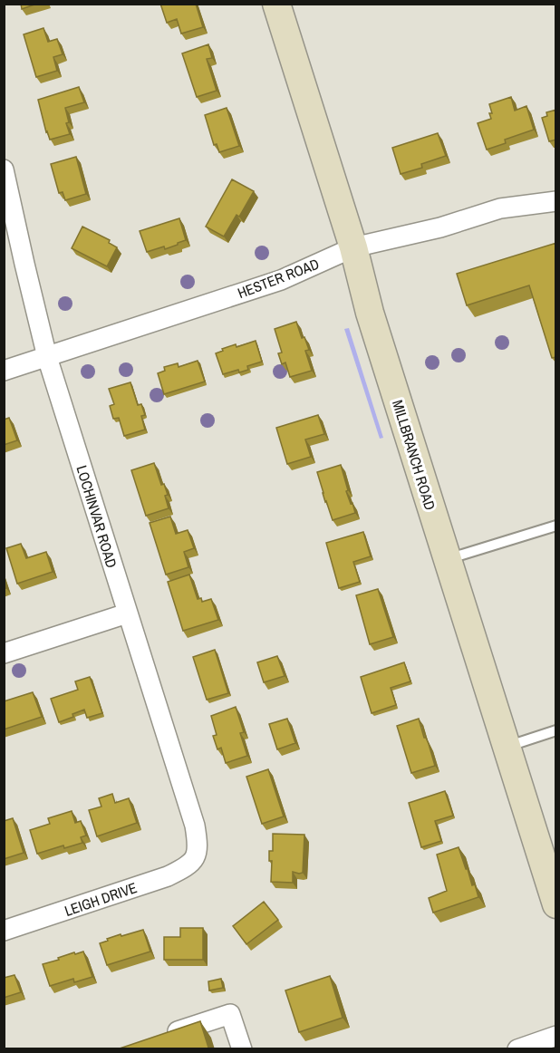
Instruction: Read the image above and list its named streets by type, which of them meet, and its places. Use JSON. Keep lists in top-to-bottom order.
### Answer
{
  "streets": {
    "main road": ["MILLBRANCH ROAD"],
    "street": ["HESTER ROAD", "LOCHINVAR ROAD", "LEIGH DRIVE"]
  },
  "crossings": [
    ["HESTER ROAD", "MILLBRANCH ROAD"],
    ["HESTER ROAD", "LOCHINVAR ROAD"],
    ["LOCHINVAR ROAD", "LEIGH DRIVE"]
  ]
}
